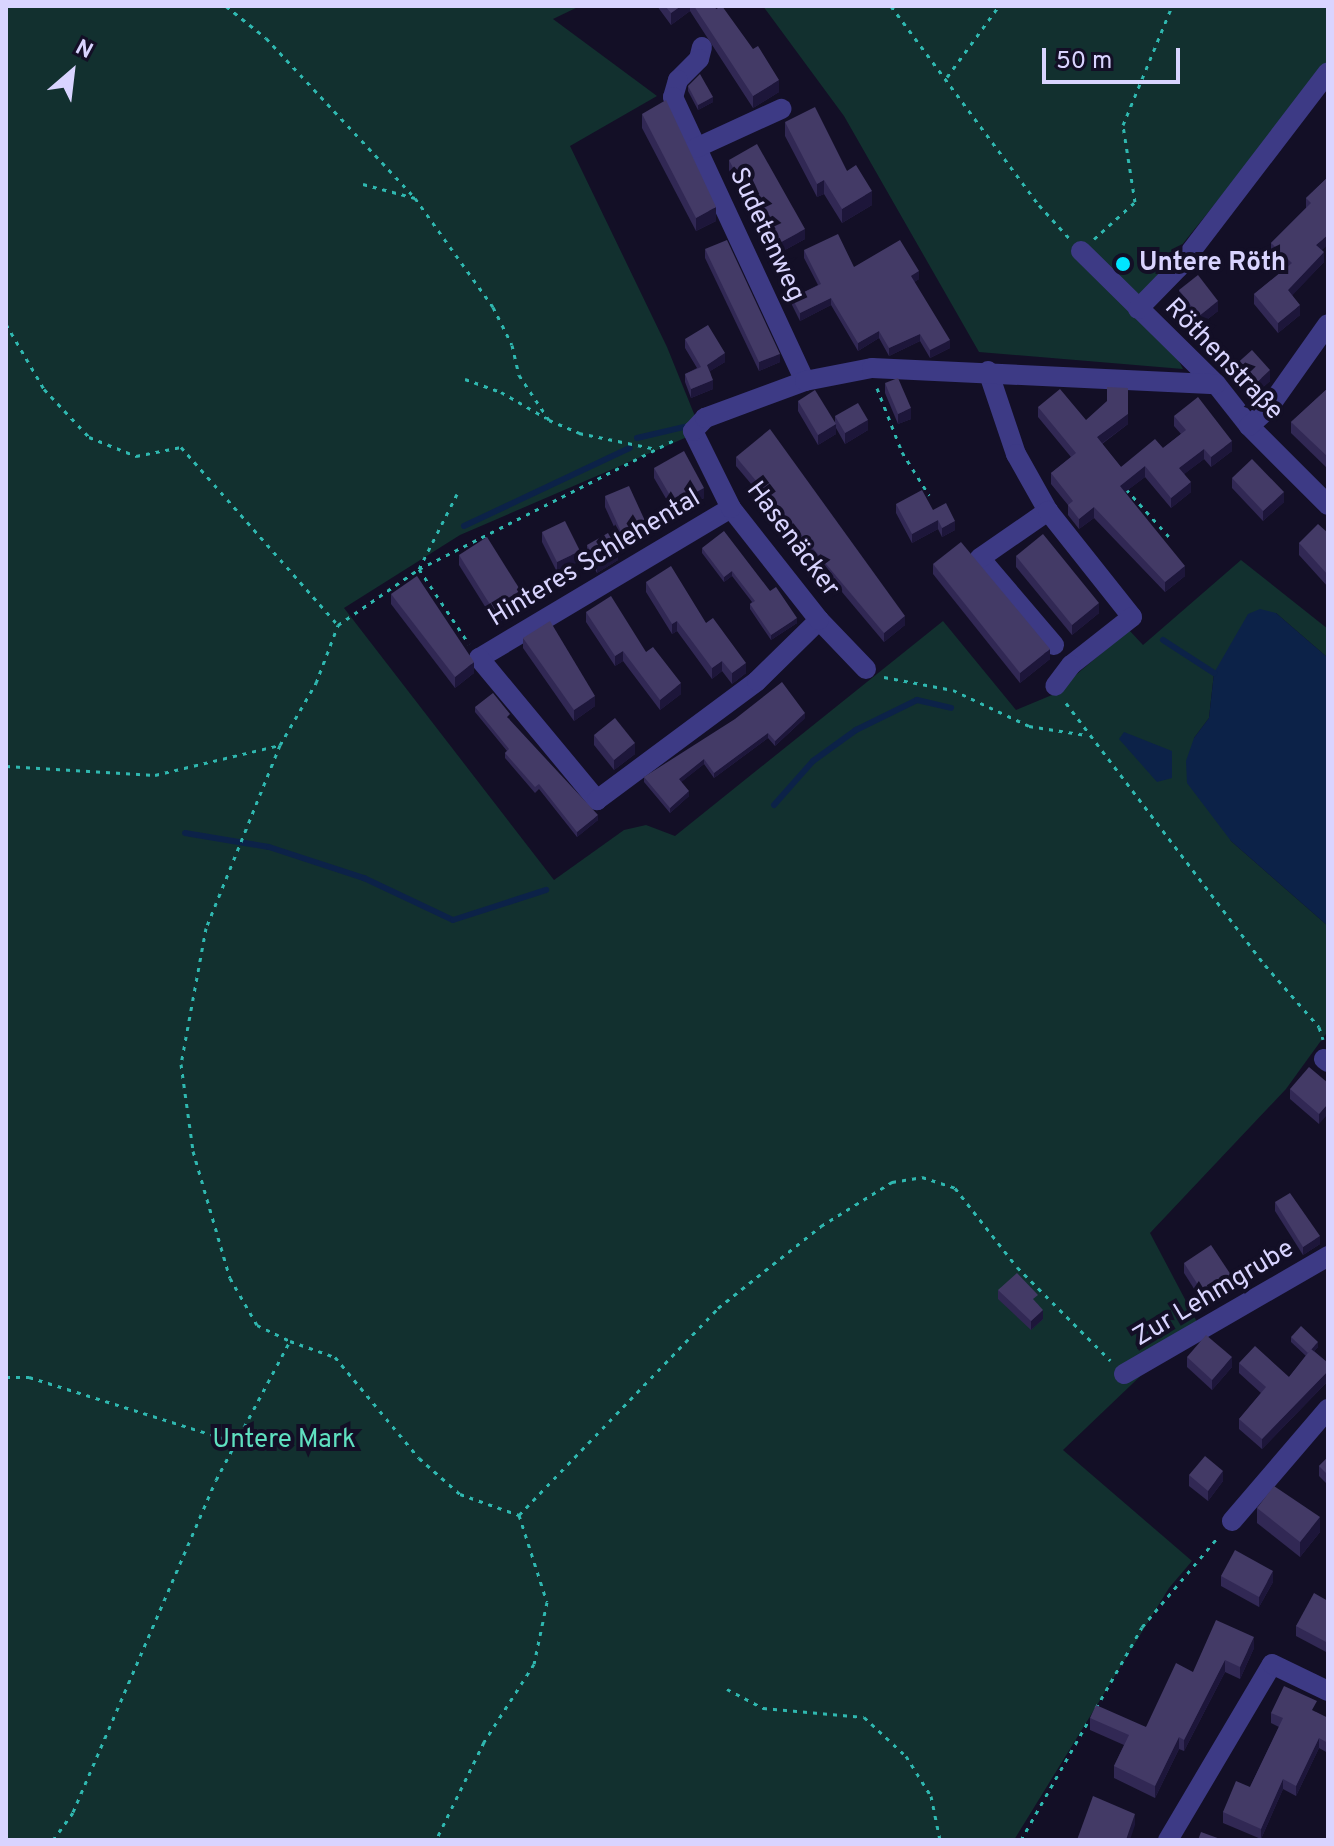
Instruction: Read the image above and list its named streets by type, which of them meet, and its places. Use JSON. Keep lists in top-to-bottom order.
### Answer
{
  "streets": {
    "street": [
      "Sudetenweg",
      "Röthenstraße",
      "Hasenäcker",
      "Hinteres Schlehental",
      "Zur Lehmgrube"
    ]
  },
  "crossings": [
    ["Hasenäcker", "Hinteres Schlehental"]
  ],
  "parks": ["Untere Mark"],
  "places": ["Untere Röth"],
  "scale_bar": "50 m",
  "north": "top right"
}
